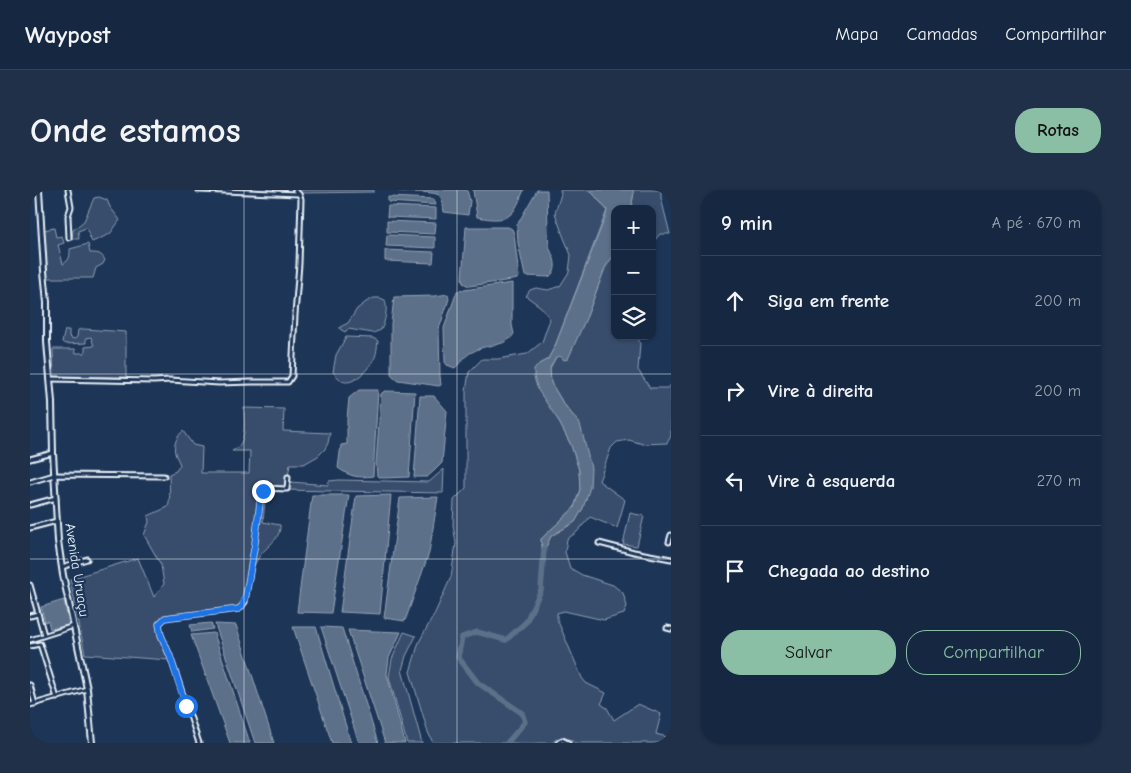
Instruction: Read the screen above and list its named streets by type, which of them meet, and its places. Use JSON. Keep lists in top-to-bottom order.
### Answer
{
  "streets": {
    "street": ["Avenida Uruaçu"]
  },
  "page": {
    "header": "Waypost",
    "nav": ["Mapa", "Camadas", "Compartilhar"],
    "buttons": [
      "Rotas",
      ["Salvar", "Compartilhar"]
    ],
    "title": "Onde estamos",
    "heading": ["9 min", "A pé · 670 m"],
    "map_buttons": ["+", "−"],
    "list": [
      ["Siga em frente", "200 m"],
      ["Vire à direita", "200 m"],
      ["Vire à esquerda", "270 m"],
      "Chegada ao destino"
    ]
  }
}
